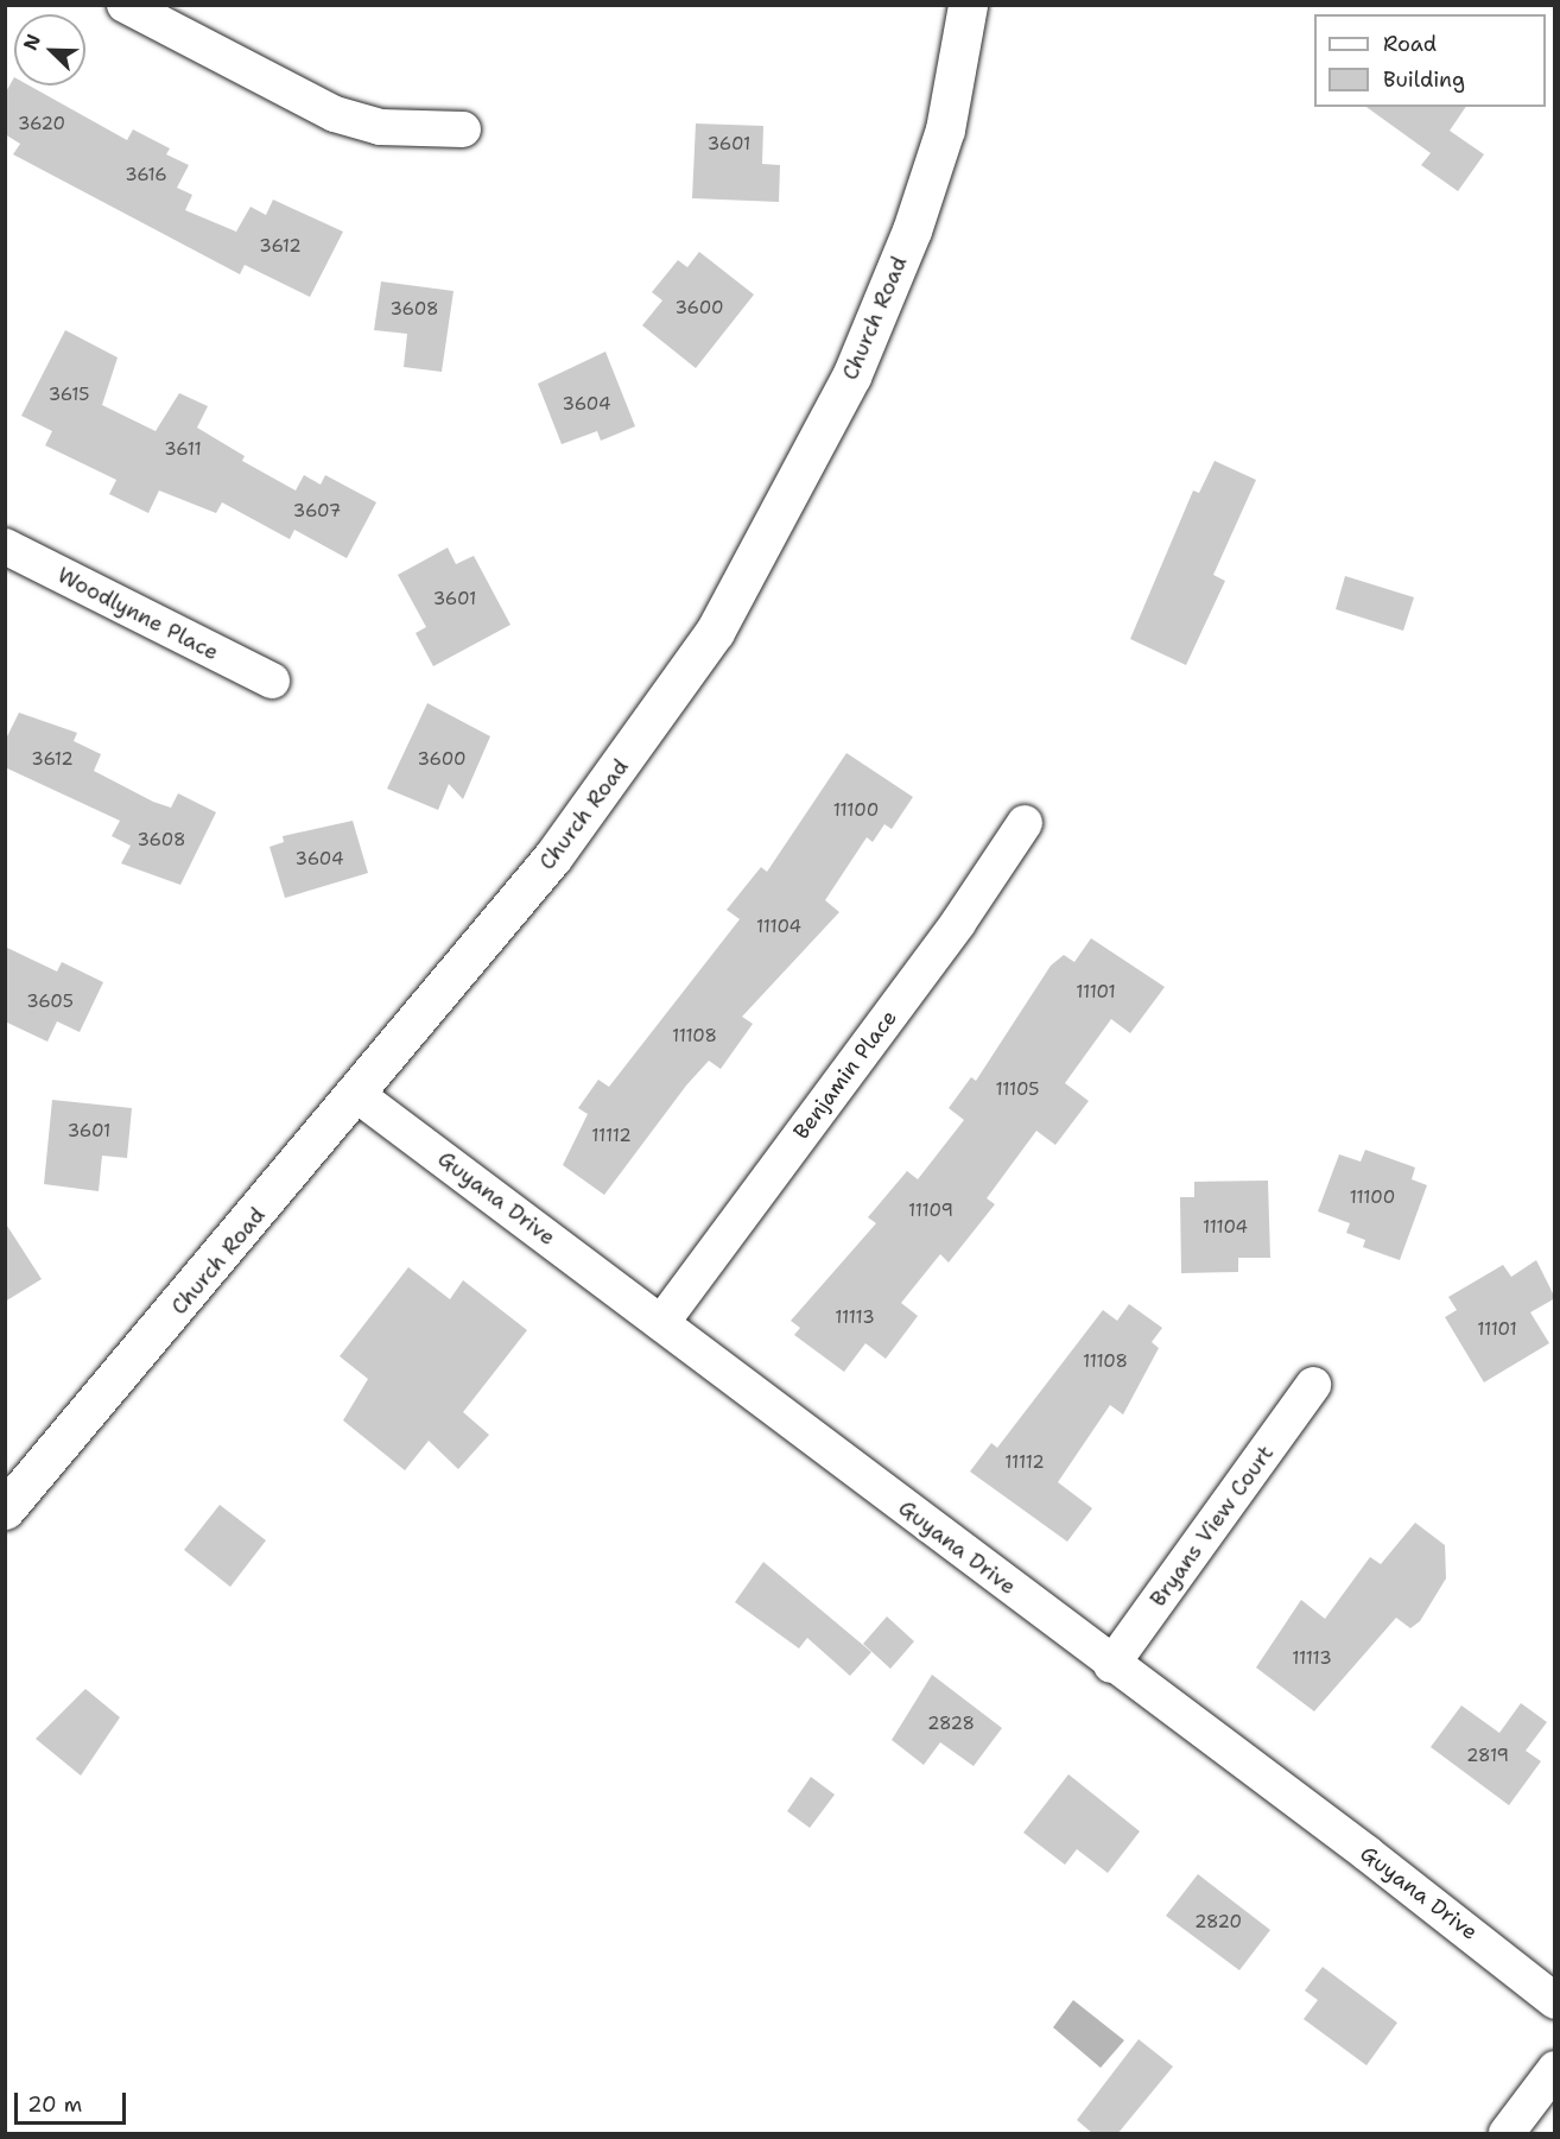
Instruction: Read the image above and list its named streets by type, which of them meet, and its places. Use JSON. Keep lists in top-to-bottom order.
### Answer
{
  "streets": {
    "main road": ["Church Road"],
    "street": [
      "Woodlynne Place",
      "Benjamin Place",
      "Guyana Drive",
      "Bryans View Court"
    ]
  },
  "crossings": [
    ["Church Road", "Guyana Drive"],
    ["Benjamin Place", "Guyana Drive"],
    ["Guyana Drive", "Bryans View Court"]
  ],
  "house_numbers": [
    "3620",
    "3601",
    "3616",
    "3612",
    "3600",
    "3608",
    "3615",
    "3604",
    "3611",
    "3607",
    "3601",
    "3612",
    "3600",
    "11100",
    "3608",
    "3604",
    "11104",
    "11101",
    "3605",
    "11108",
    "11105",
    "3601",
    "11112",
    "11100",
    "11109",
    "11104",
    "11113",
    "11101",
    "11108",
    "11112",
    "11113",
    "2828",
    "2819",
    "2820"
  ],
  "legend": ["Road", "Building"],
  "scale_bar": "20 m",
  "north": "top left"
}
